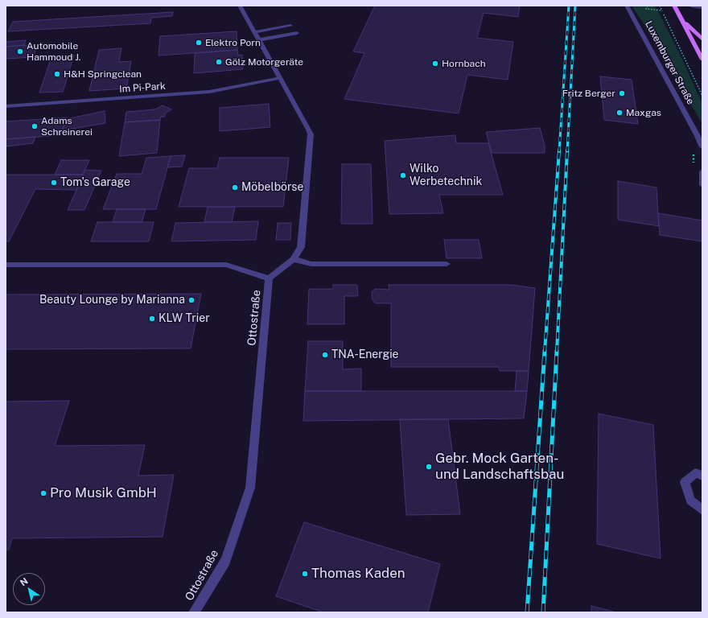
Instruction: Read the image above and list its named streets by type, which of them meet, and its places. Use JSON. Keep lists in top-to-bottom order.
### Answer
{
  "streets": {
    "street": ["Luxemburger Straße", "Im Pi-Park", "Ottostraße"]
  },
  "places": [
    "Elektro Porn",
    "Automobile Hammoud J.",
    "Gölz Motorgeräte",
    "Hornbach",
    "H&H Springclean",
    "Fritz Berger",
    "Maxgas",
    "Adams Schreinerei",
    "Wilko Werbetechnik",
    "Tom's Garage",
    "Möbelbörse",
    "Beauty Lounge by Marianna",
    "KLW Trier",
    "TNA-Energie",
    "Gebr. Mock Garten- und Landschaftsbau",
    "Pro Musik GmbH",
    "Thomas Kaden"
  ],
  "north": "top left"
}
